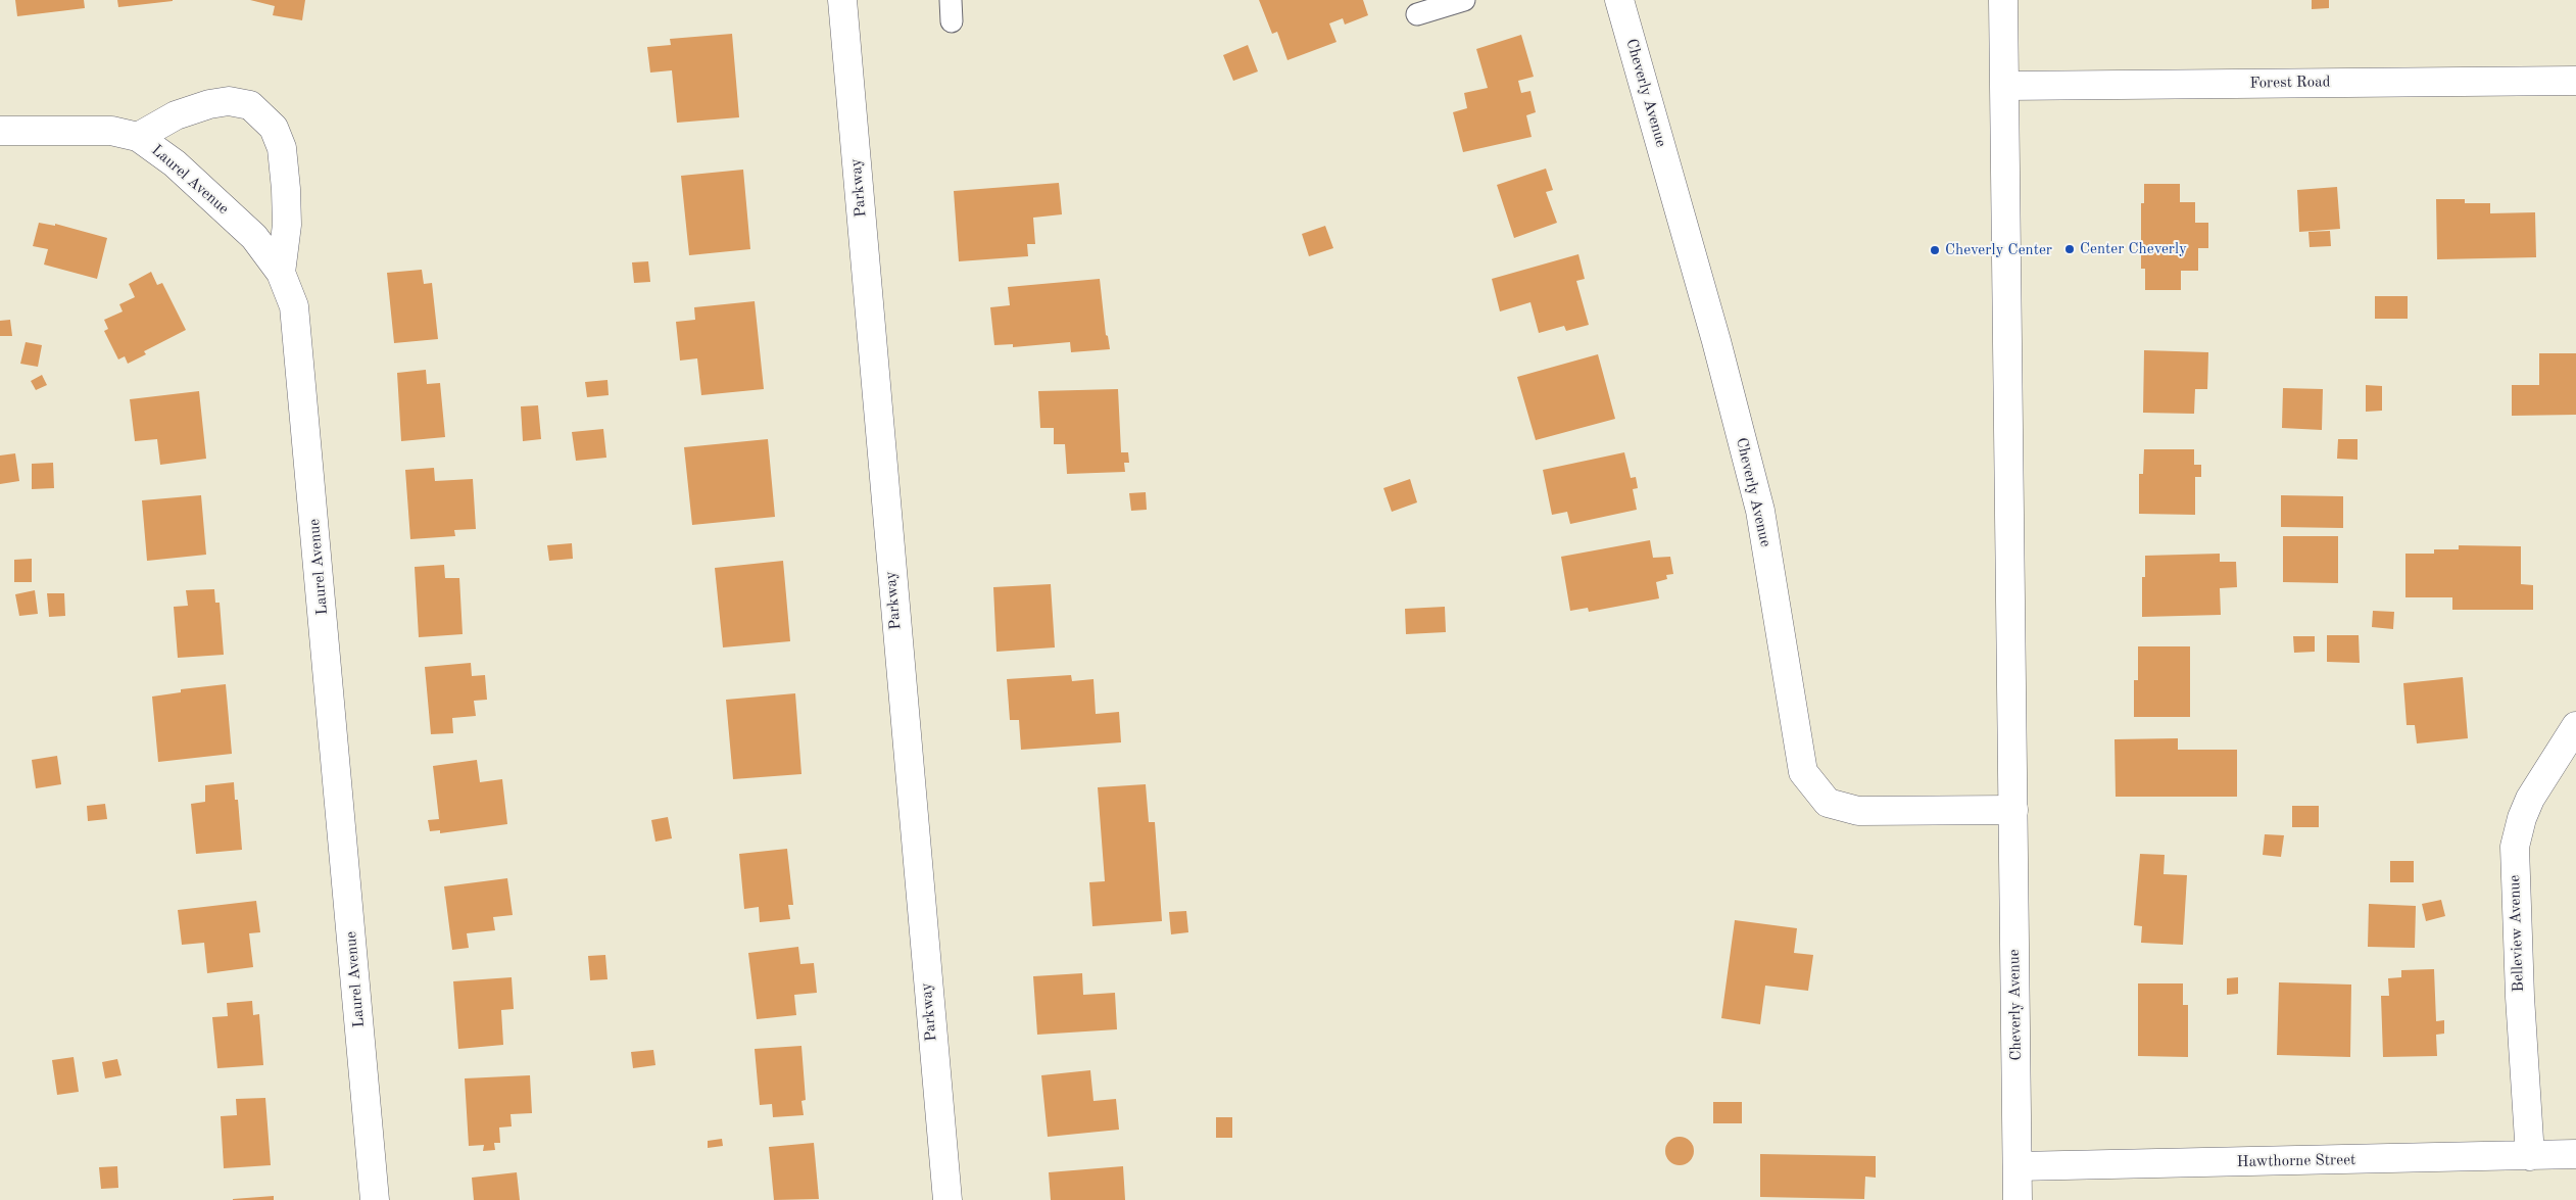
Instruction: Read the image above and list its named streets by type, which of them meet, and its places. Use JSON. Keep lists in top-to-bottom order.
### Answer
{
  "streets": {
    "street": [
      "Forest Road",
      "Cheverly Avenue",
      "Laurel Avenue",
      "Parkway",
      "Belleview Avenue",
      "Hawthorne Street"
    ]
  },
  "crossings": [
    ["Forest Road", "Cheverly Avenue"],
    ["Cheverly Avenue", "Hawthorne Street"],
    ["Belleview Avenue", "Hawthorne Street"]
  ],
  "places": ["Center Cheverly", "Cheverly Center"]
}
